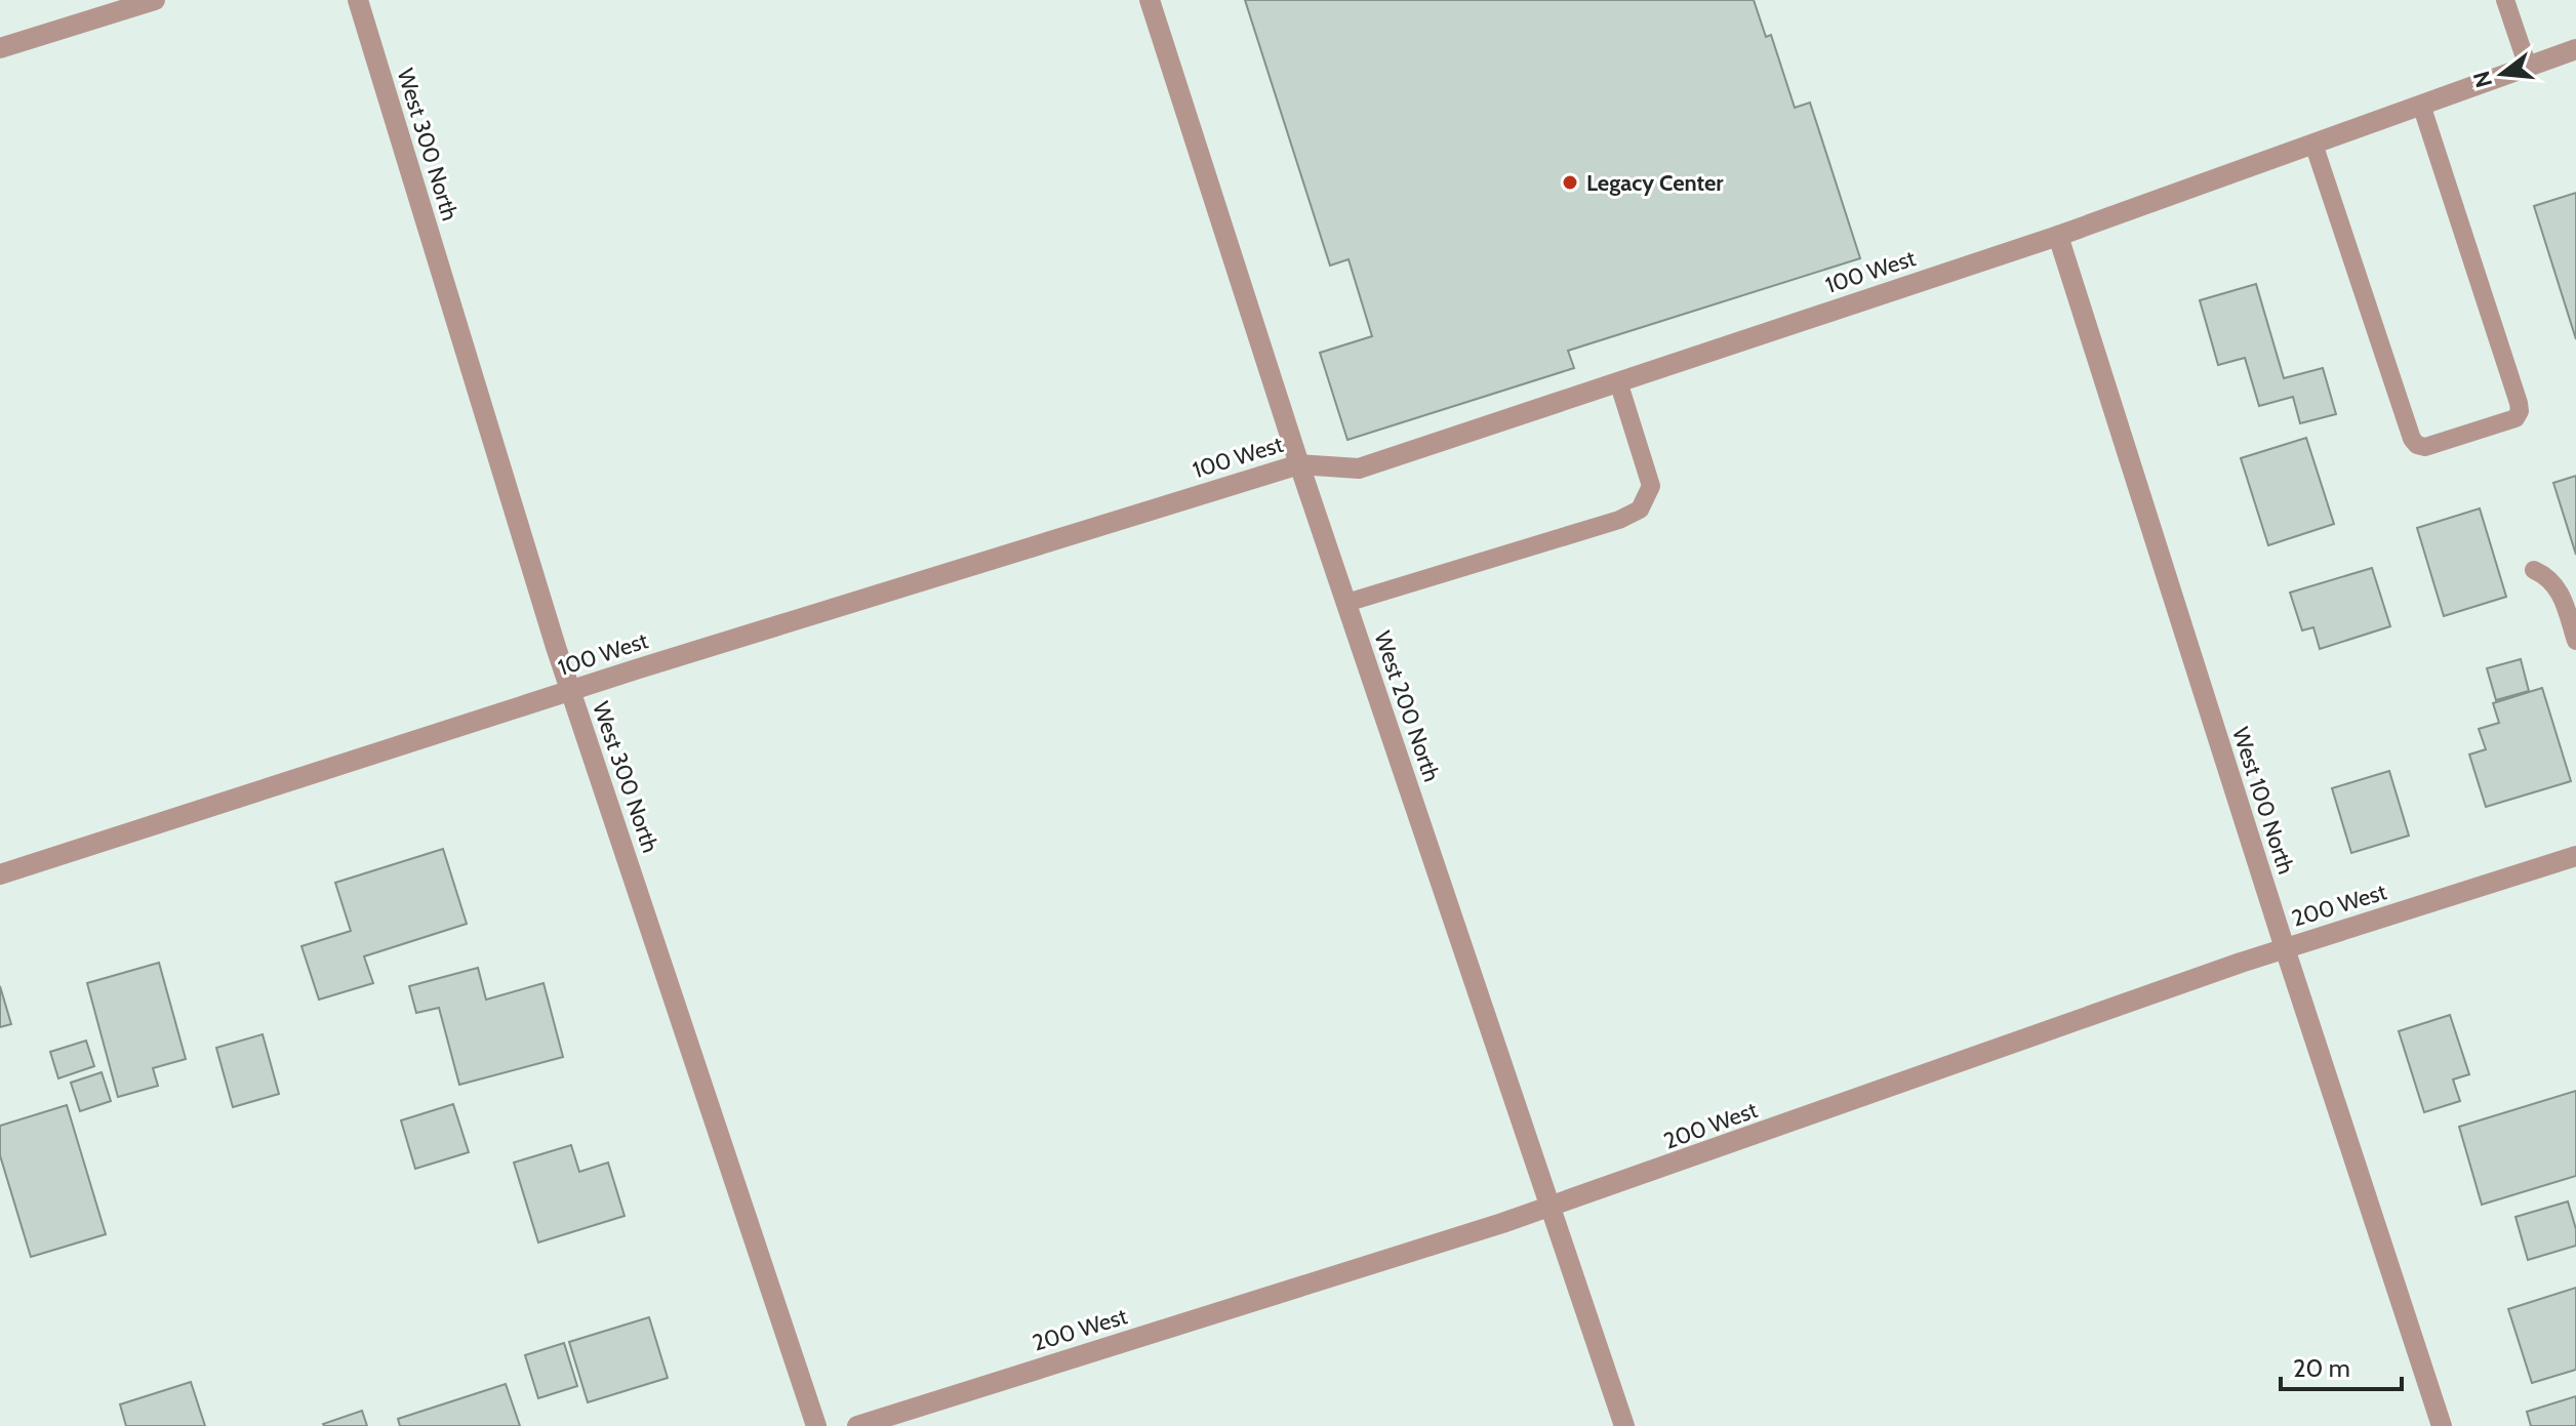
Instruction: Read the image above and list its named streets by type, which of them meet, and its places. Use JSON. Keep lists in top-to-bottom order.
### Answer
{
  "streets": {
    "street": [
      "West 300 North",
      "100 West",
      "West 200 North",
      "West 100 North",
      "200 West"
    ]
  },
  "crossings": [
    ["West 300 North", "100 West"],
    ["100 West", "West 200 North"],
    ["100 West", "West 100 North"],
    ["West 200 North", "200 West"],
    ["West 100 North", "200 West"]
  ],
  "places": ["Legacy Center"],
  "scale_bar": "20 m",
  "north": "left"
}
